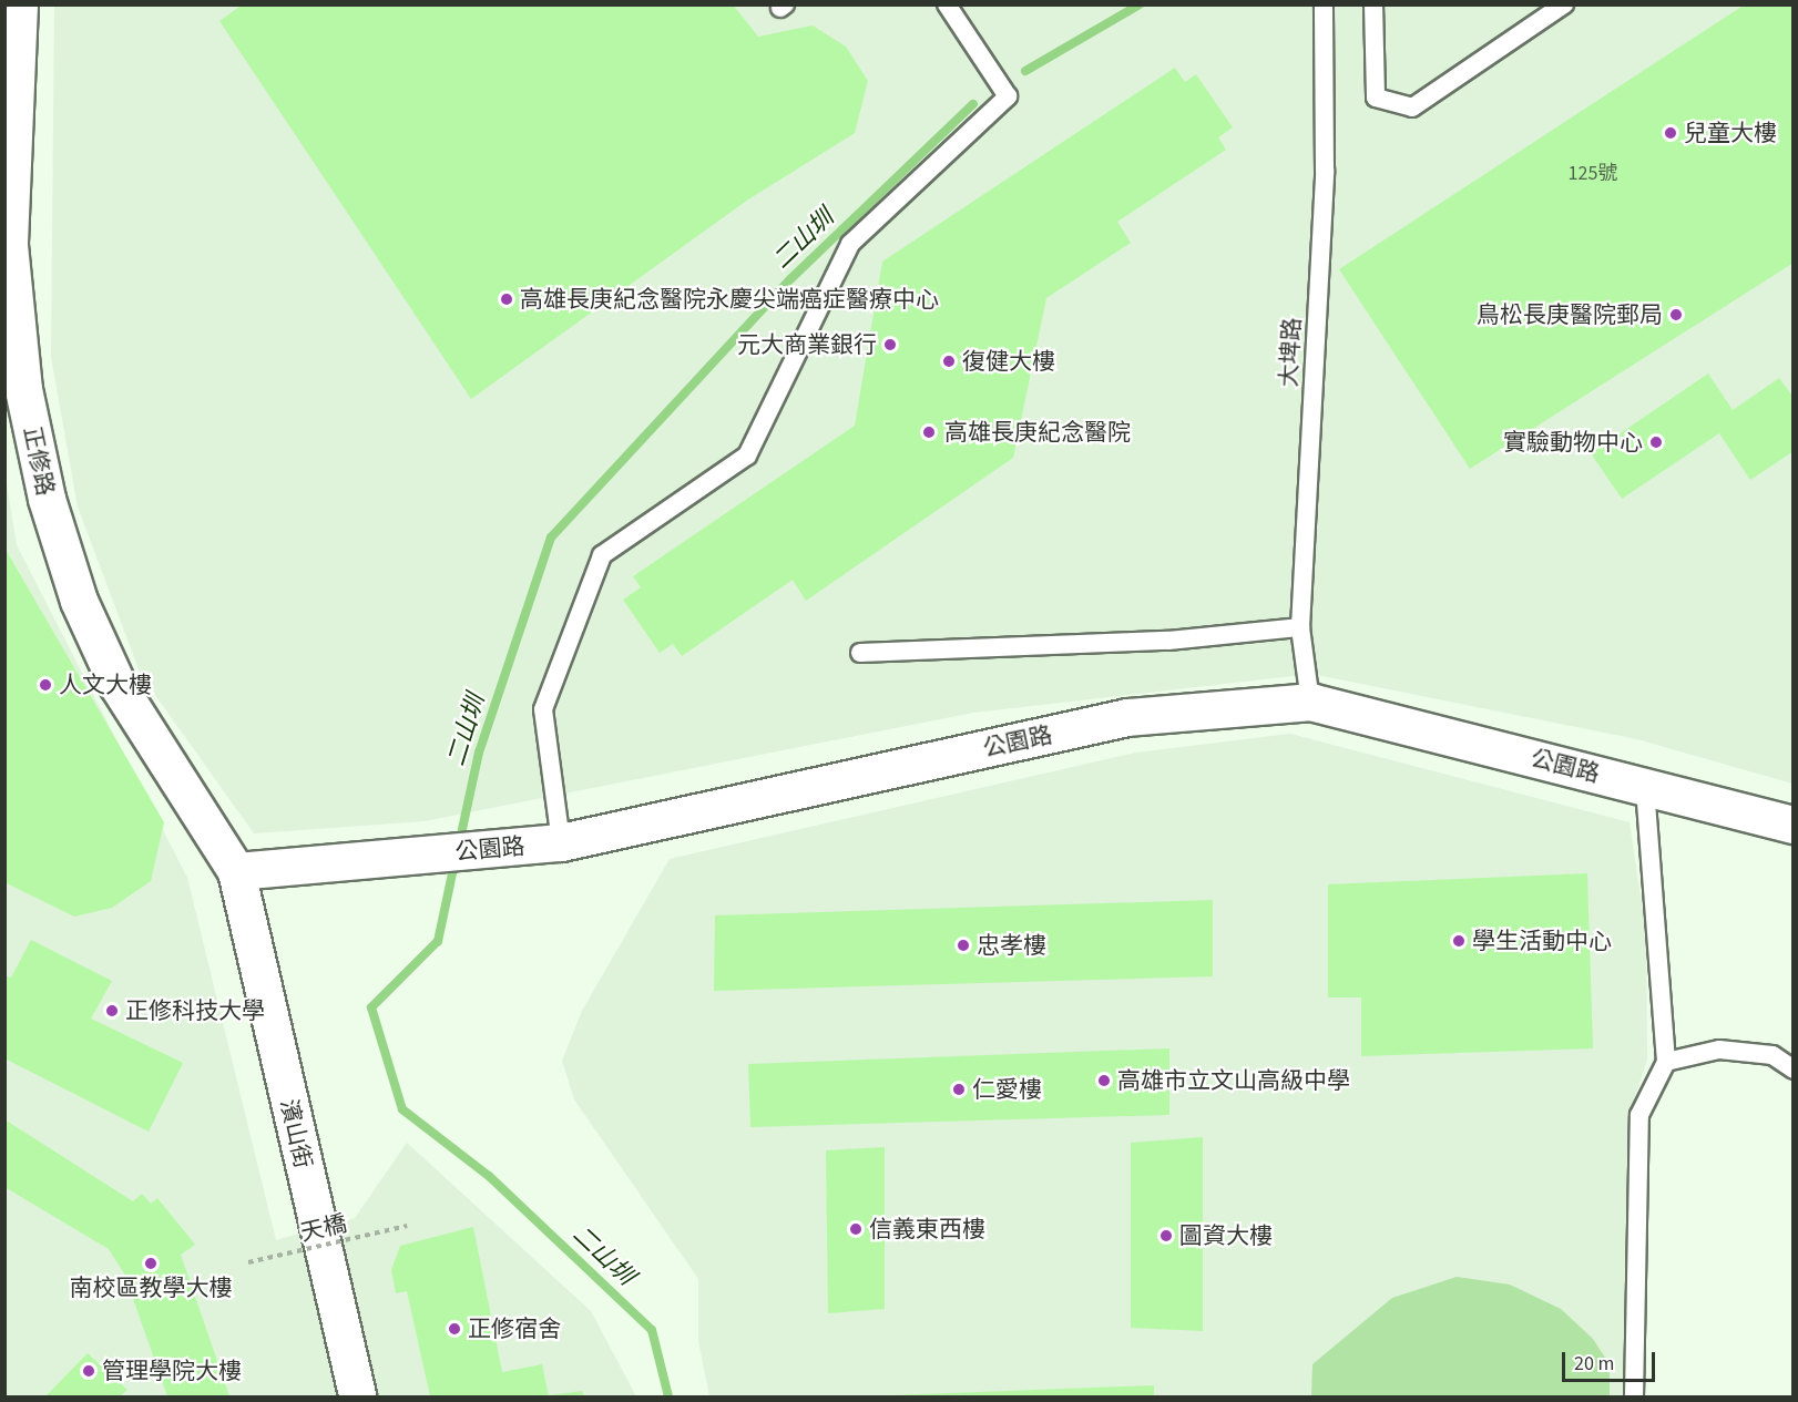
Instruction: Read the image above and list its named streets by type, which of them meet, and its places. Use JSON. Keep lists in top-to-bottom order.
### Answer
{
  "streets": {
    "street": ["正修路", "公園路", "濱山街"],
    "lane": ["大埤路"],
    "path": ["天橋"]
  },
  "crossings": [
    ["大埤路", "公園路"],
    ["正修路", "公園路"],
    ["正修路", "濱山街"],
    ["公園路", "濱山街"]
  ],
  "water": ["二山圳"],
  "places": [
    "兒童大樓",
    "高雄長庚紀念醫院永慶尖端癌症醫療中心",
    "鳥松長庚醫院郵局",
    "元大商業銀行",
    "復健大樓",
    "高雄長庚紀念醫院",
    "實驗動物中心",
    "人文大樓",
    "學生活動中心",
    "忠孝樓",
    "正修科技大學",
    "高雄市立文山高級中學",
    "仁愛樓",
    "信義東西樓",
    "圖資大樓",
    "南校區教學大樓",
    "正修宿舍",
    "管理學院大樓"
  ],
  "house_numbers": ["125號"],
  "scale_bar": "20 m"
}
